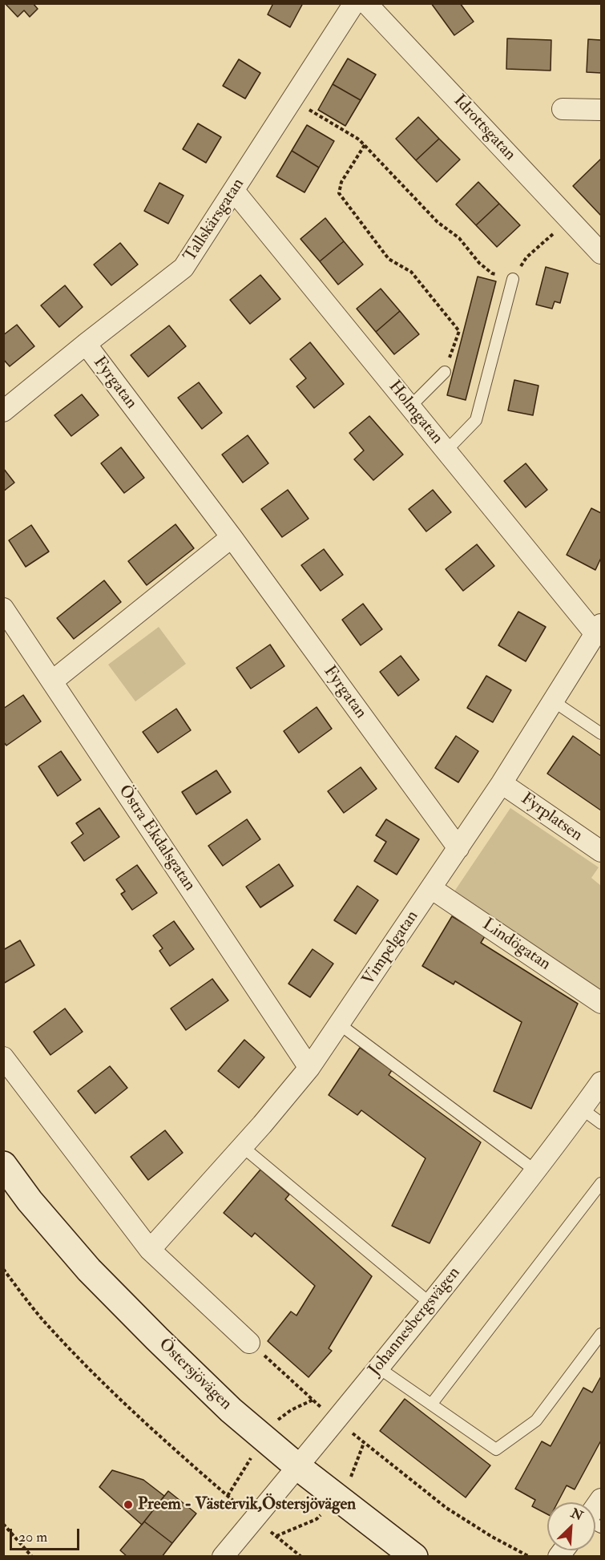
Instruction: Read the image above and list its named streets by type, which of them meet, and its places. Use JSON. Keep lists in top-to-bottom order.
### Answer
{
  "streets": {
    "main road": ["Östersjövägen"],
    "street": [
      "Idrottsgatan",
      "Tallskärsgatan",
      "Fyrgatan",
      "Holmgatan",
      "Fyrplatsen",
      "Östra Ekdalsgatan",
      "Lindögatan",
      "Vimpelgatan",
      "Johannesbergsvägen"
    ]
  },
  "crossings": [
    ["Tallskärsgatan", "Fyrgatan"],
    ["Tallskärsgatan", "Holmgatan"],
    ["Fyrgatan", "Vimpelgatan"],
    ["Holmgatan", "Vimpelgatan"],
    ["Fyrplatsen", "Vimpelgatan"],
    ["Östra Ekdalsgatan", "Vimpelgatan"],
    ["Lindögatan", "Vimpelgatan"],
    ["Johannesbergsvägen", "Östersjövägen"]
  ],
  "places": ["Preem - Västervik,Östersjövägen"],
  "scale_bar": "20 m",
  "north": "top right"
}
